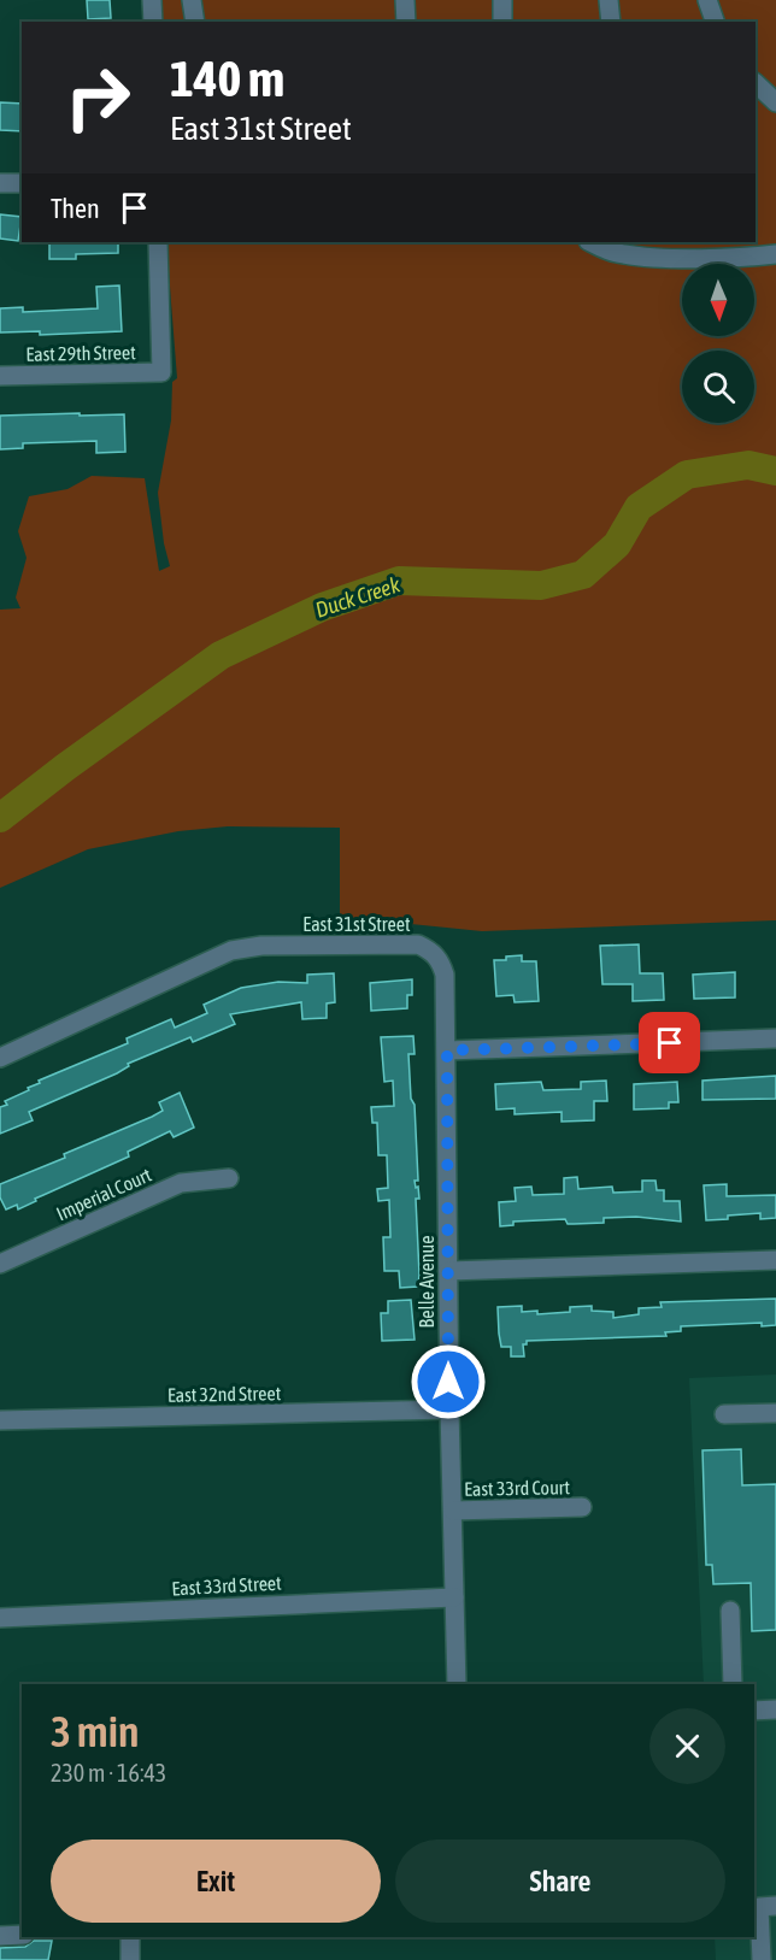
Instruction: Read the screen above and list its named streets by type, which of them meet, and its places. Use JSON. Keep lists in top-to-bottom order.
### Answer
{
  "streets": {
    "street": [
      "East 29th Street",
      "East 31st Street",
      "Imperial Court",
      "Belle Avenue",
      "East 32nd Street",
      "East 33rd Court",
      "East 33rd Street"
    ]
  },
  "crossings": [
    ["East 31st Street", "Belle Avenue"],
    ["Belle Avenue", "East 32nd Street"],
    ["Belle Avenue", "East 33rd Court"],
    ["Belle Avenue", "East 33rd Street"]
  ],
  "water": ["Duck Creek"],
  "north": "bottom",
  "page": {
    "turn": ["140 m", "East 31st Street"],
    "then": "Then",
    "heading": ["3 min", "230 m · 16:43"],
    "buttons": ["Exit", "Share"]
  }
}
